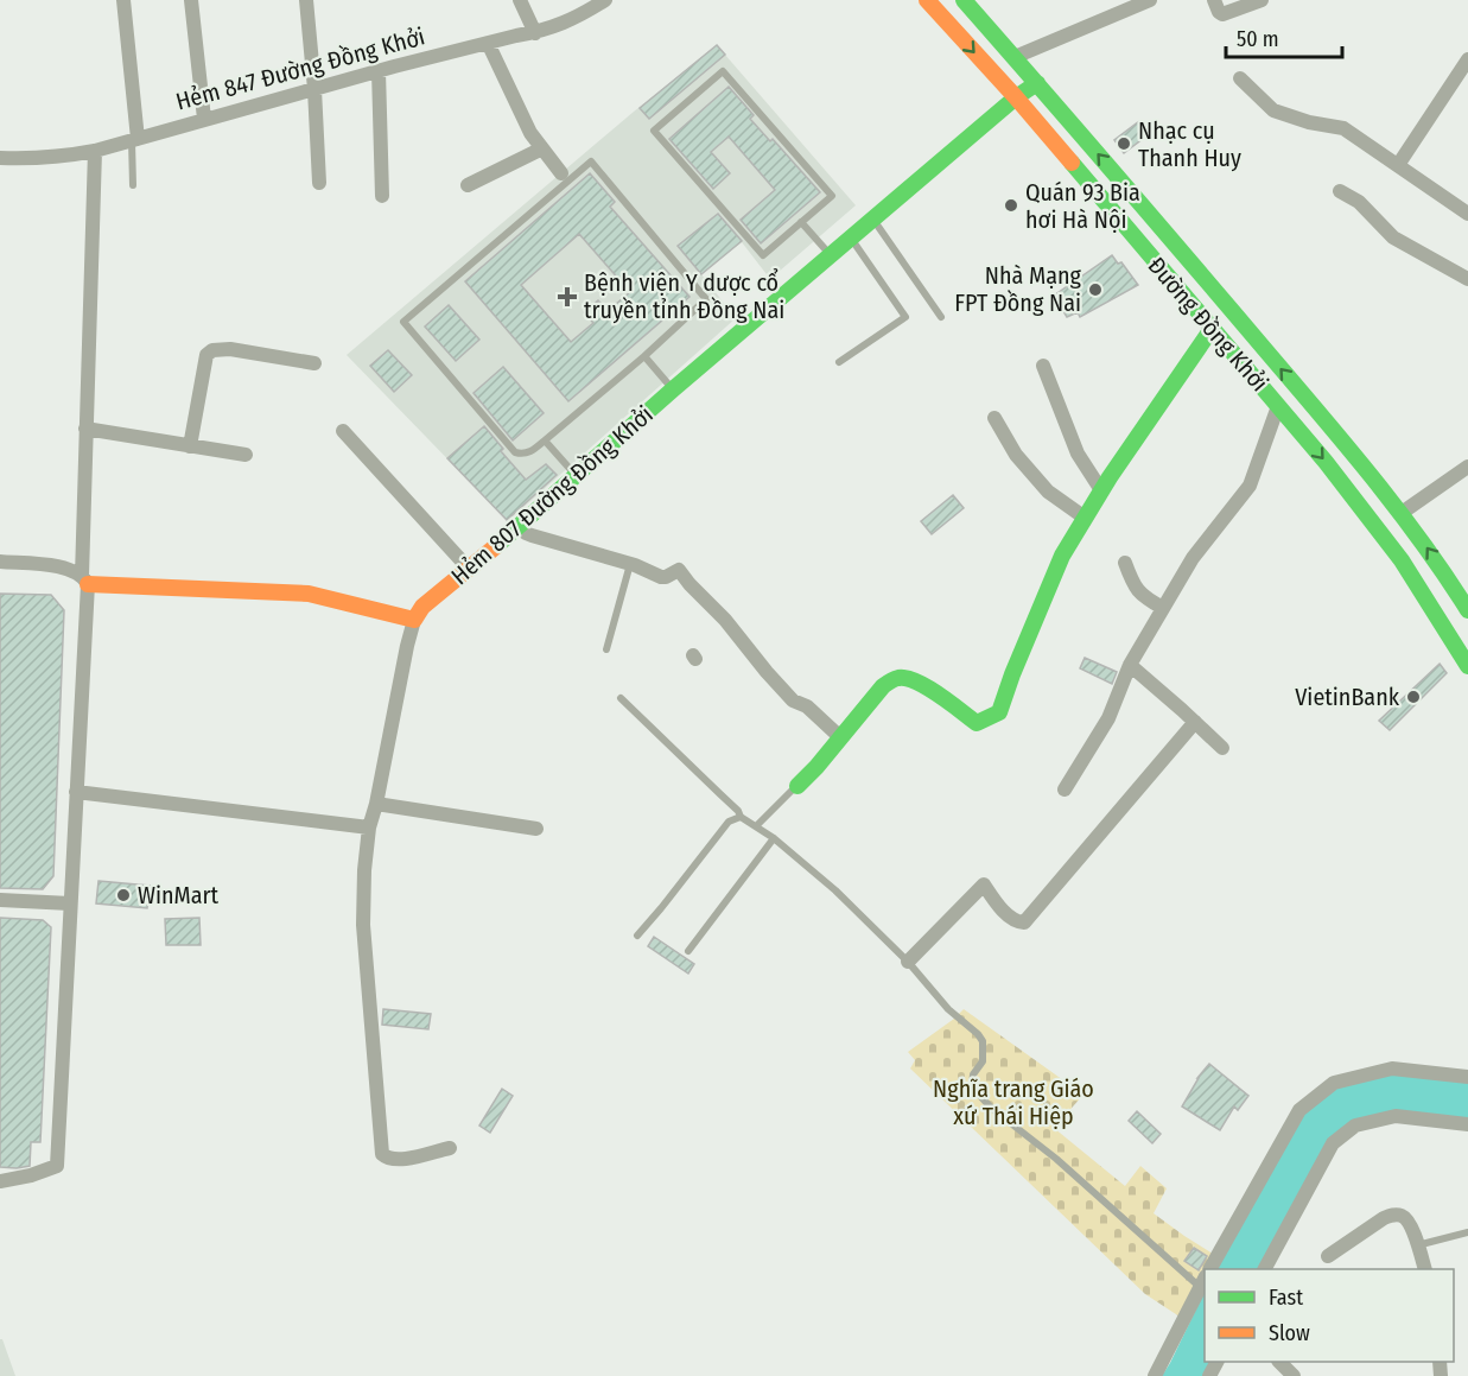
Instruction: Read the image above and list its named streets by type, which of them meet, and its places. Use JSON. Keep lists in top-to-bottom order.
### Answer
{
  "streets": {
    "street": ["Hẻm 847 Đường Đồng Khởi", "Đường Đồng Khởi", "Hẻm 807 Đường Đồng Khởi"]
  },
  "crossings": [
    ["Đường Đồng Khởi", "Hẻm 807 Đường Đồng Khởi"]
  ],
  "parks": ["Nghĩa trang Giáo xứ Thái Hiệp"],
  "places": {
    "other": [
      "Nhạc cụ Thanh Huy",
      "Quán 93 Bia hơi Hà Nội",
      "Nhà Mạng FPT Đồng Nai",
      "VietinBank",
      "WinMart"
    ],
    "health": ["Bệnh viện Y dược cổ truyền tỉnh Đồng Nai"]
  },
  "legend": ["Fast", "Slow"],
  "scale_bar": "50 m"
}
